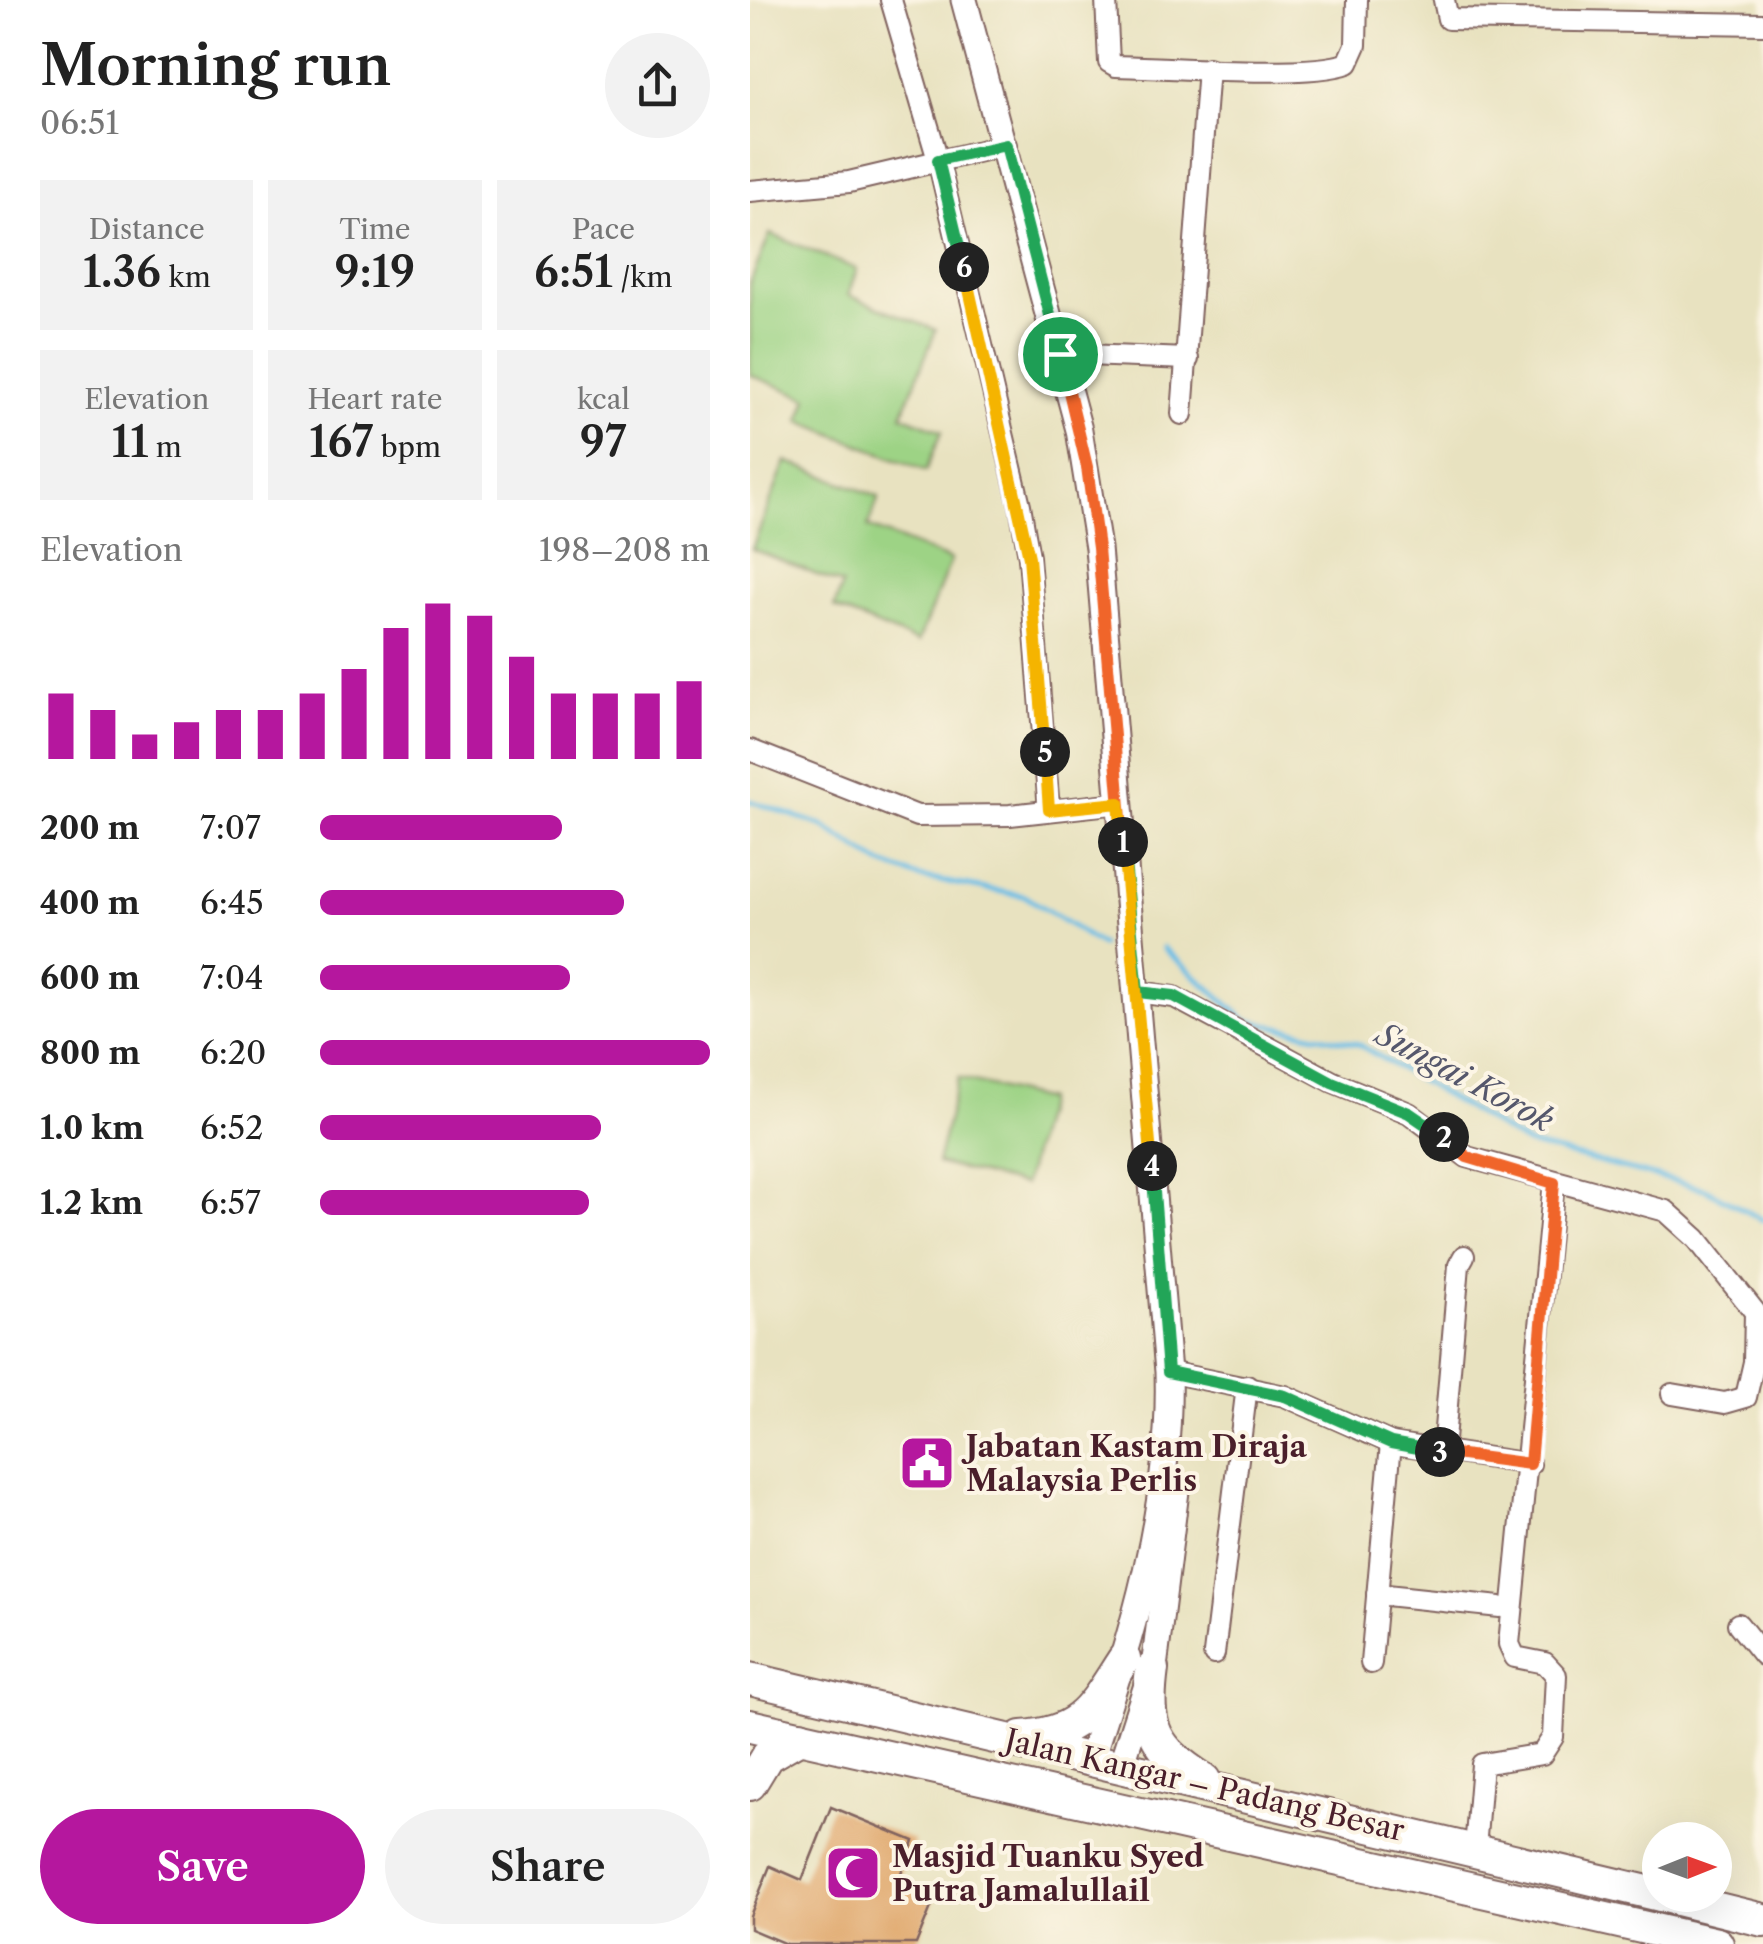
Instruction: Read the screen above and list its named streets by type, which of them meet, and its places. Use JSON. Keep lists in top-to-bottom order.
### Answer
{
  "streets": {
    "highway": ["Jalan Kangar – Padang Besar"]
  },
  "water": ["Sungai Korok"],
  "places": {
    "public building": ["Jabatan Kastam Diraja Malaysia Perlis"],
    "mosque": ["Masjid Tuanku Syed Putra Jamalullail"]
  },
  "north": "right",
  "page": {
    "heading": ["Morning run", "06:51"],
    "stats": [
      ["Distance", "1.36 km"],
      ["Time", "9:19"],
      ["Pace", "6:51 /km"],
      ["Elevation", "11 m"],
      ["Heart rate", "167 bpm"],
      ["kcal", "97"]
    ],
    "pins": [
      "6",
      "5",
      "1",
      "2",
      "4",
      "3"
    ],
    "chart": ["Elevation", "198–208 m"],
    "list": [
      {
        "name": "200 m",
        "note": "7:07"
      },
      {
        "name": "400 m",
        "note": "6:45"
      },
      {
        "name": "600 m",
        "note": "7:04"
      },
      {
        "name": "800 m",
        "note": "6:20"
      },
      {
        "name": "1.0 km",
        "note": "6:52"
      },
      {
        "name": "1.2 km",
        "note": "6:57"
      }
    ],
    "buttons": ["Save", "Share"]
  }
}
